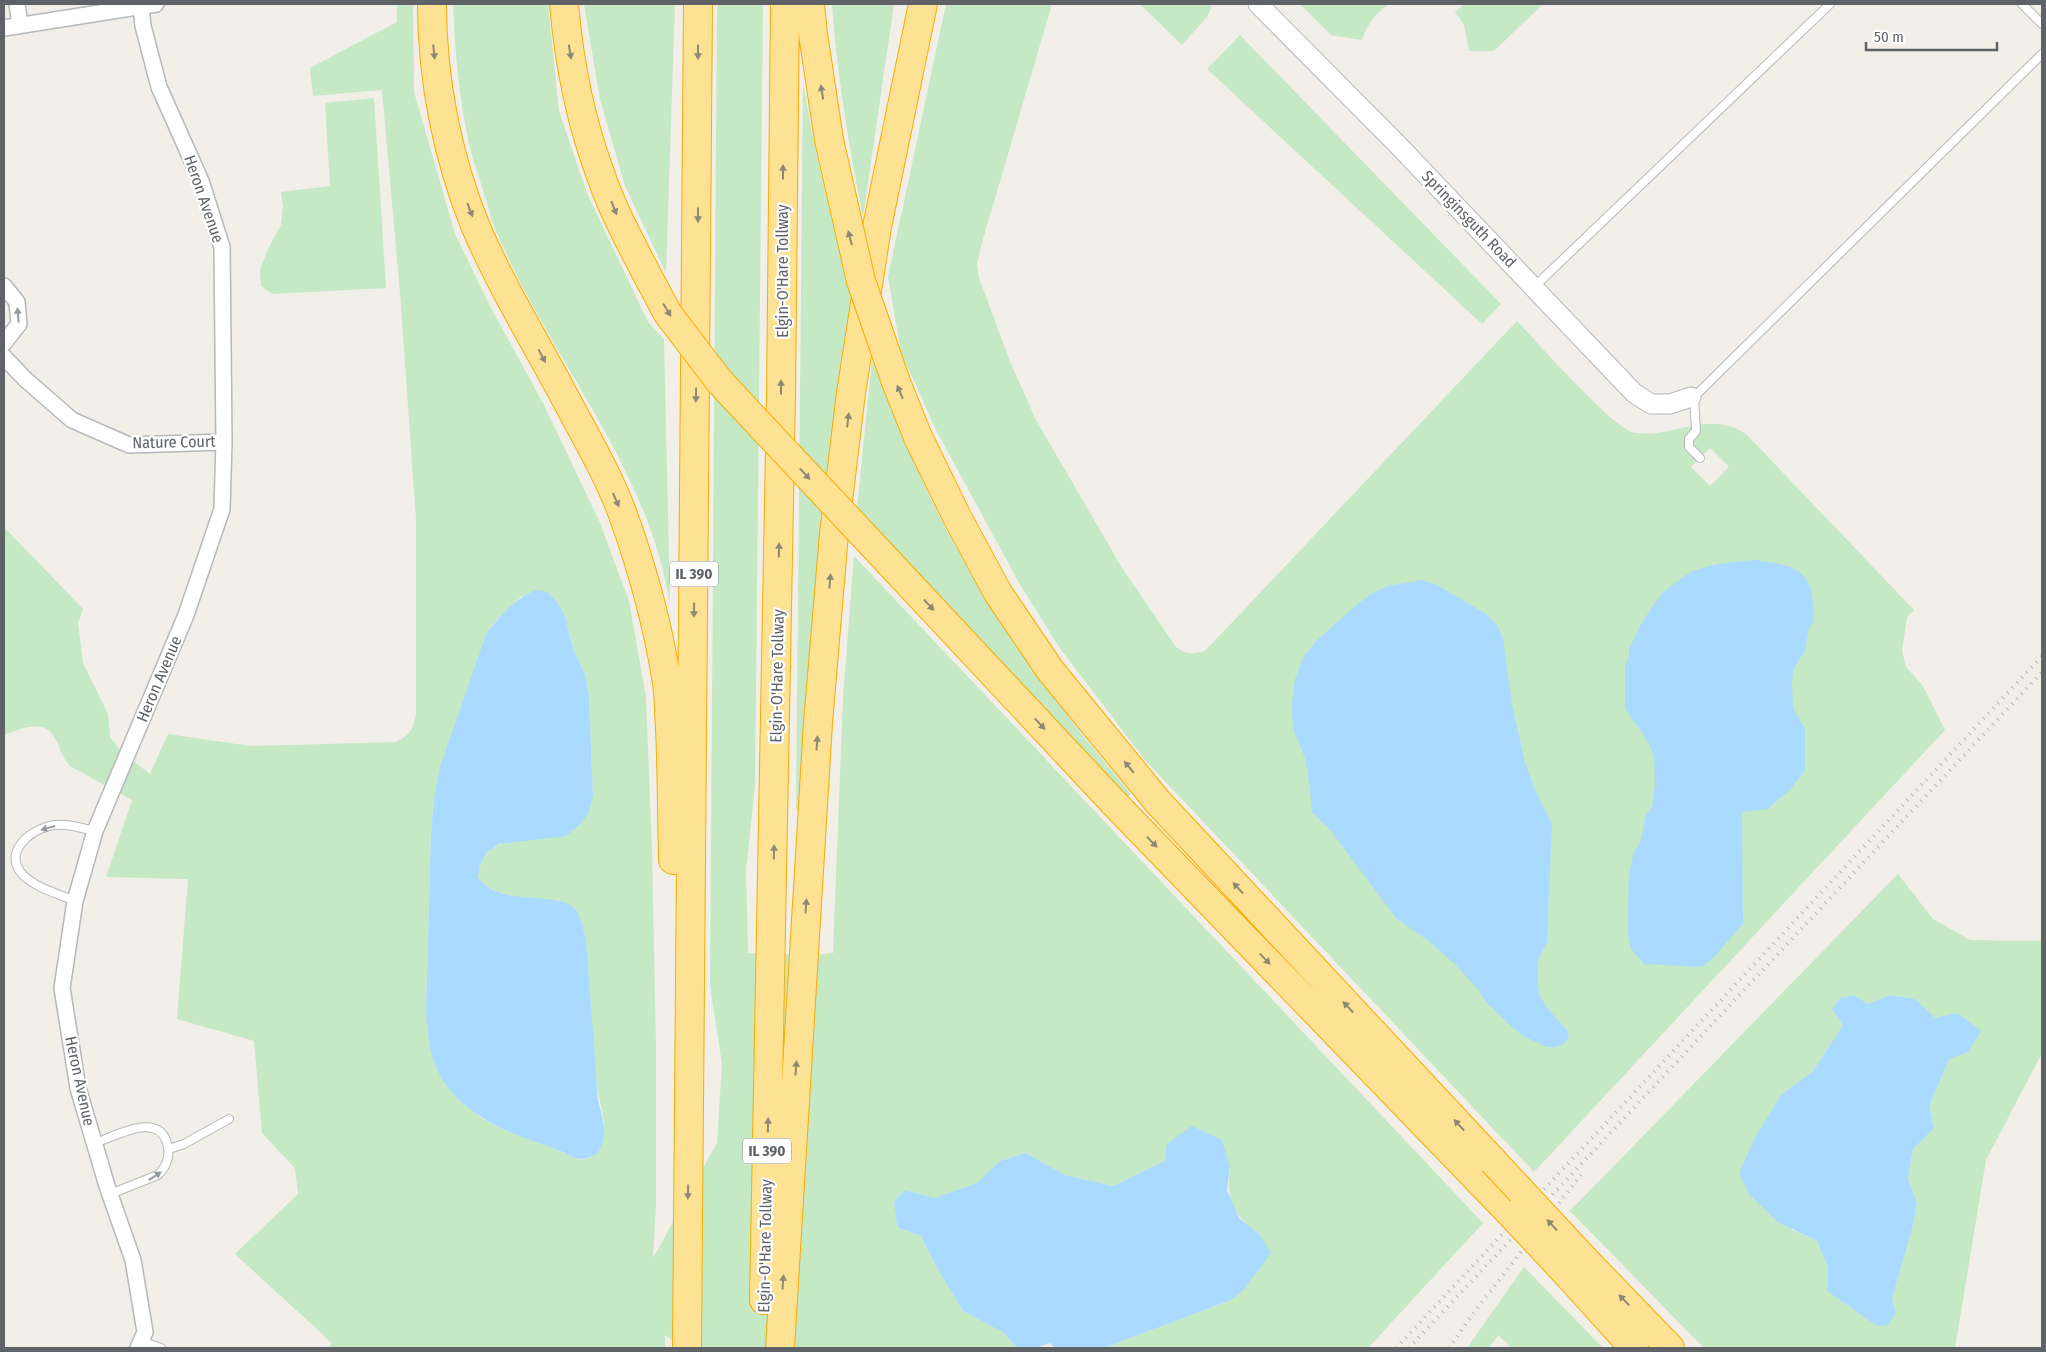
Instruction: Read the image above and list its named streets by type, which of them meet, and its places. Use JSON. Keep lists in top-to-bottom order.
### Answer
{
  "streets": {
    "highway": ["Elgin-O'Hare Tollway", "IL 390"],
    "street": ["Heron Avenue", "Springinsguth Road", "Nature Court"]
  },
  "crossings": [
    ["Heron Avenue", "Nature Court"]
  ],
  "scale_bar": "50 m"
}
